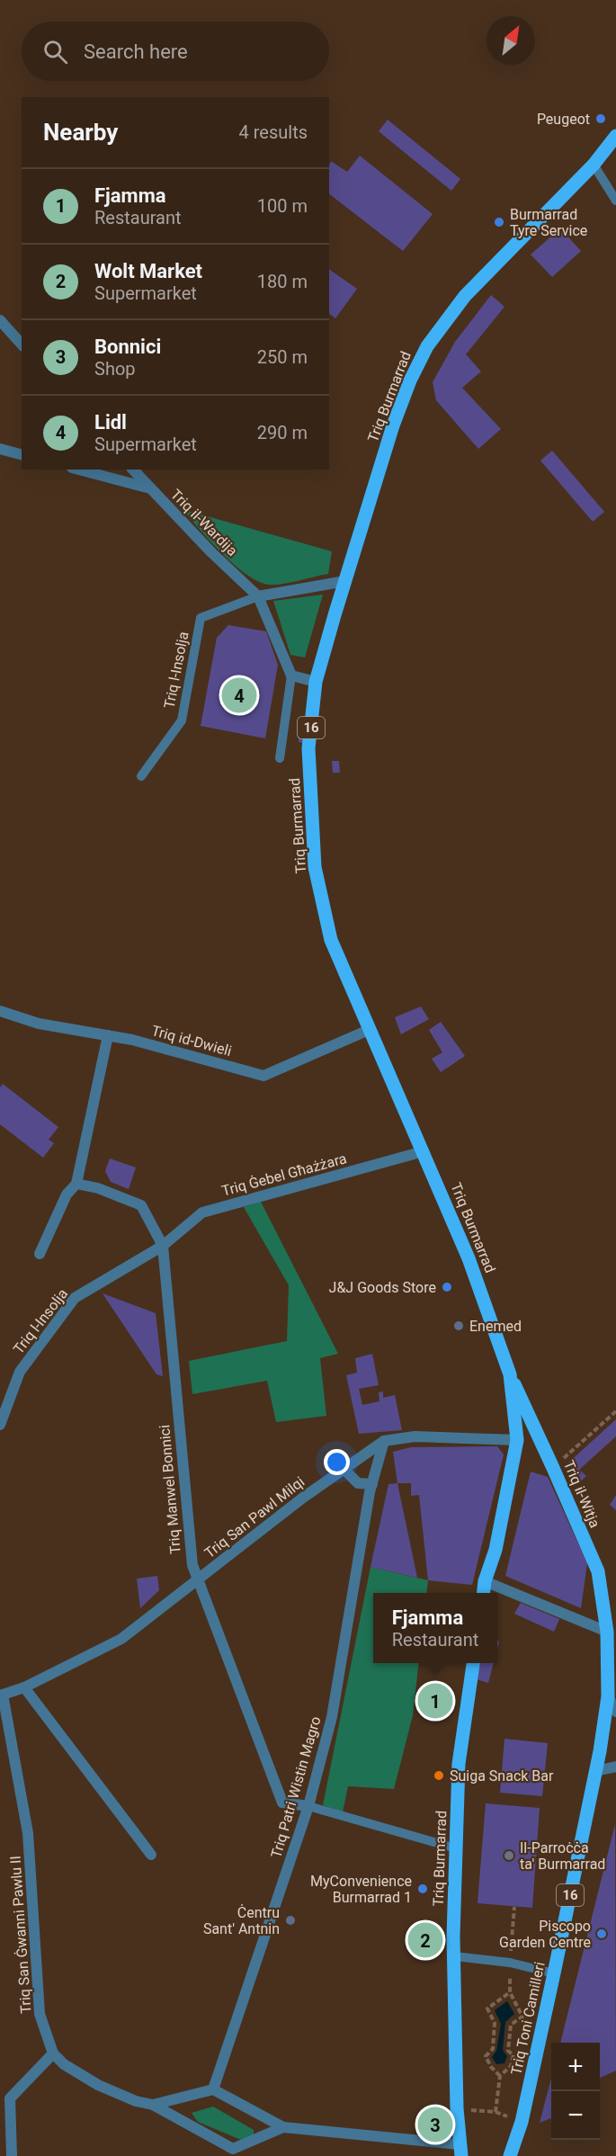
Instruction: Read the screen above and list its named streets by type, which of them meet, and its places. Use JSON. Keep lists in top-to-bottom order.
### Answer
{
  "streets": {
    "main road": [
      "Triq Burmarrad",
      "16",
      "Triq il-Witja",
      "Triq Toni Camilleri"
    ],
    "street": [
      "Triq il-Wardija",
      "Triq l-Insolja",
      "Triq id-Dwieli",
      "Triq Ġebel Għażżara",
      "Triq Manwel Bonnici",
      "Triq San Pawl Milqi",
      "Triq Patri Wistin Magro",
      "Triq San Ġwanni Pawlu II"
    ]
  },
  "crossings": [
    ["Triq Burmarrad", "Triq id-Dwieli"],
    ["Triq Burmarrad", "Triq Ġebel Għażżara"],
    ["Triq Burmarrad", "Triq il-Witja"],
    ["Triq Burmarrad", "Triq San Pawl Milqi"],
    ["Triq il-Wardija", "Triq l-Insolja"],
    ["Triq l-Insolja", "Triq Ġebel Għażżara"],
    ["Triq l-Insolja", "Triq Manwel Bonnici"],
    ["Triq Ġebel Għażżara", "Triq Manwel Bonnici"],
    ["Triq Manwel Bonnici", "Triq San Pawl Milqi"],
    ["Triq Manwel Bonnici", "Triq Patri Wistin Magro"],
    ["Triq il-Witja", "Triq Toni Camilleri"],
    ["Triq San Pawl Milqi", "Triq Patri Wistin Magro"],
    ["Triq San Pawl Milqi", "Triq San Ġwanni Pawlu II"]
  ],
  "places": [
    "Peugeot",
    "Burmarrad Tyre Service",
    "J&J Goods Store",
    "Enemed",
    "Suiga Snack Bar",
    "Il-Parroċċa ta' Burmarrad",
    "MyConvenience Burmarrad 1",
    "Ċentru Sant' Antnin",
    "Piscopo Garden Centre"
  ],
  "north": "top right",
  "page": {
    "search": "Search here",
    "heading": ["Nearby", "4 results"],
    "list": [
      {
        "mark": "1",
        "name": "Fjamma",
        "note": "Restaurant",
        "value": "100 m"
      },
      {
        "mark": "2",
        "name": "Wolt Market",
        "note": "Supermarket",
        "value": "180 m"
      },
      {
        "mark": "3",
        "name": "Bonnici",
        "note": "Shop",
        "value": "250 m"
      },
      {
        "mark": "4",
        "name": "Lidl",
        "note": "Supermarket",
        "value": "290 m"
      }
    ],
    "pins": [
      "4",
      "1",
      "2",
      "3"
    ],
    "popup": ["Fjamma", "Restaurant"],
    "map_buttons": ["+", "−"]
  }
}
